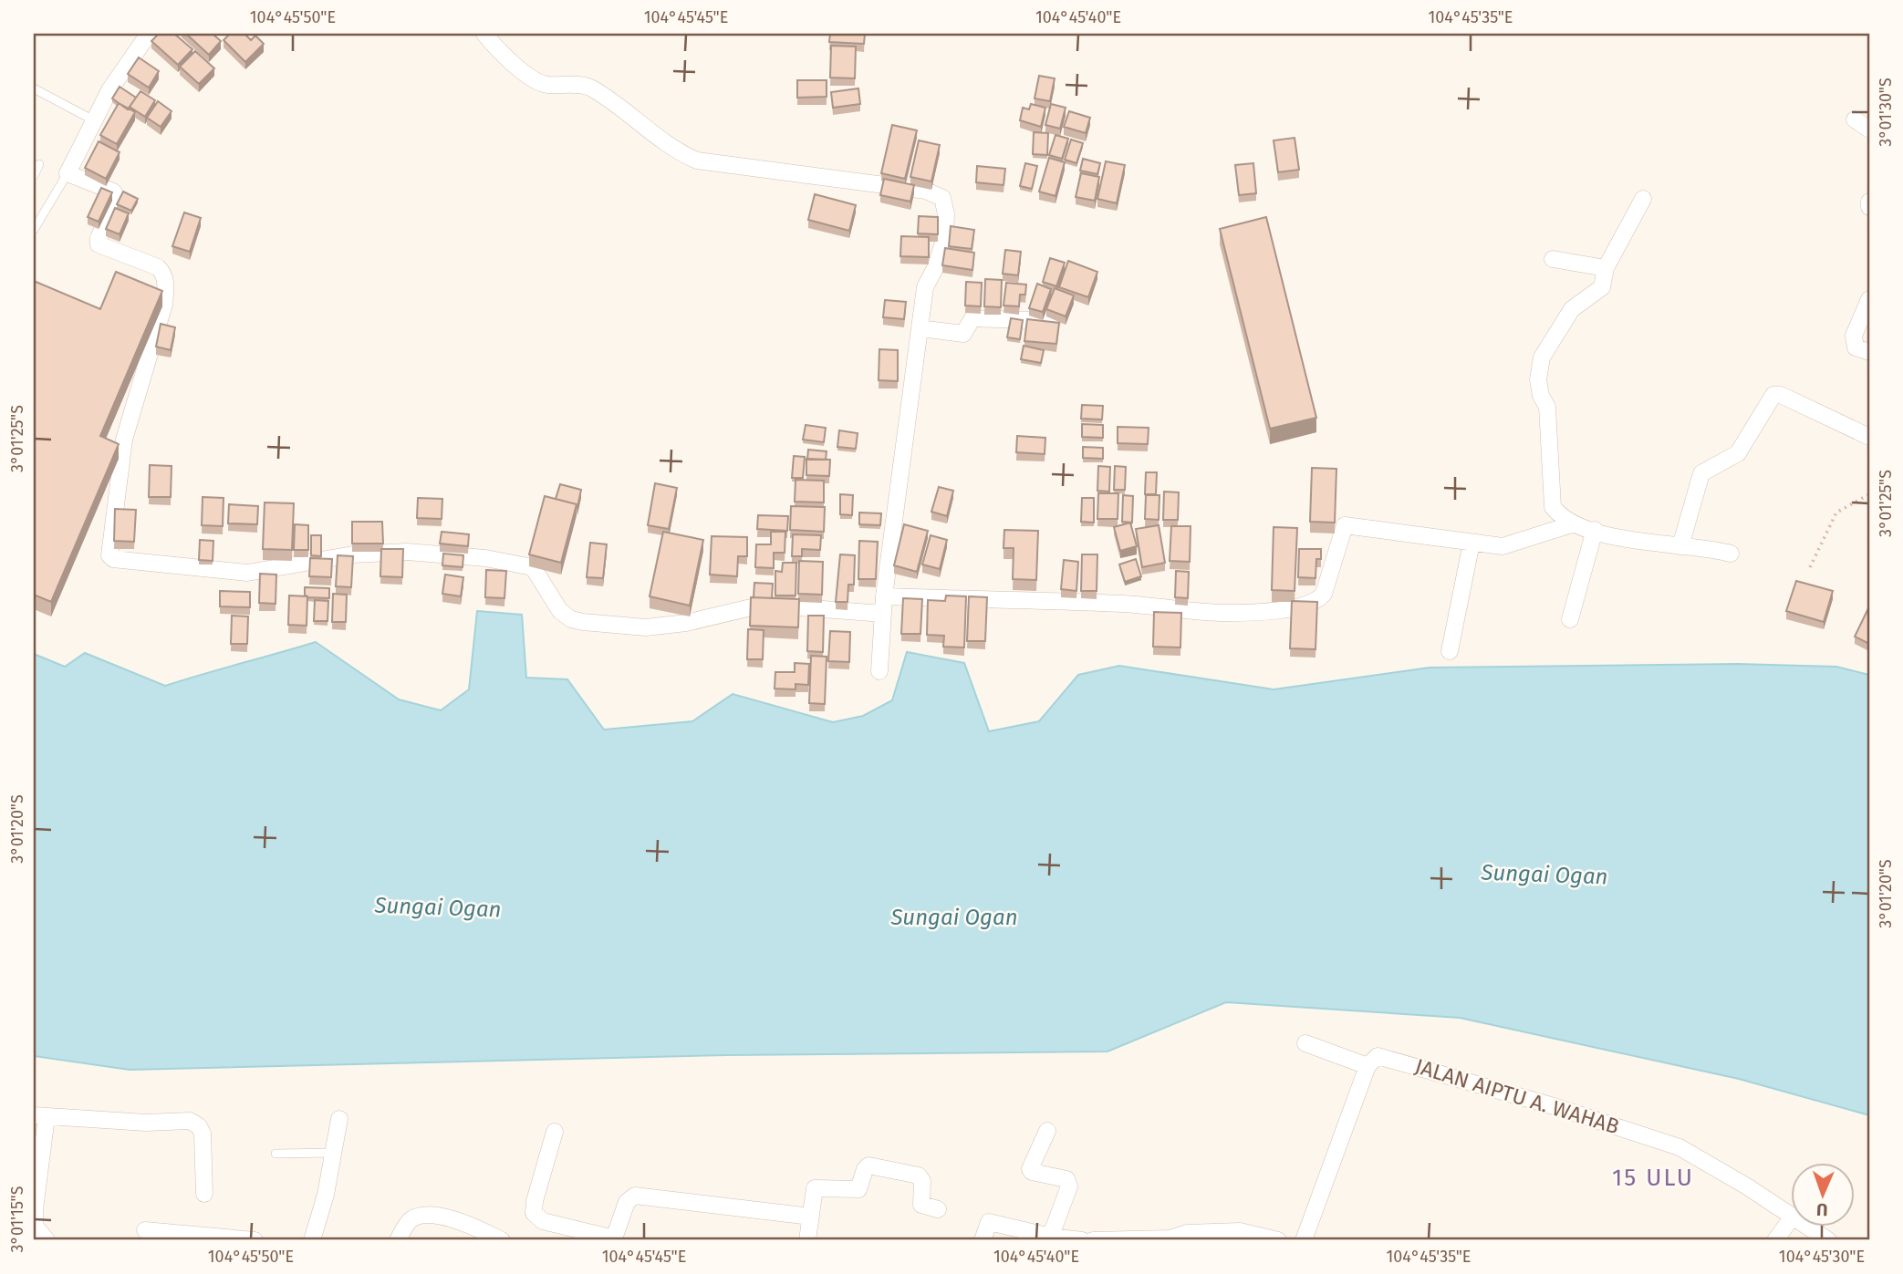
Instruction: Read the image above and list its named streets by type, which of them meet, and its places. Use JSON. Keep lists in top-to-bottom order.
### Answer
{
  "streets": {
    "street": ["JALAN AIPTU A. WAHAB"]
  },
  "districts": ["15 ULU"],
  "water": ["Sungai Ogan"],
  "north": "bottom",
  "coordinates": [
    "104°45'50\"E",
    "104°45'45\"E",
    "104°45'40\"E",
    "104°45'35\"E",
    "3°01'30\"S",
    "3°01'25\"S",
    "3°01'20\"S",
    "3°01'15\"S",
    "104°45'30\"E"
  ]
}
